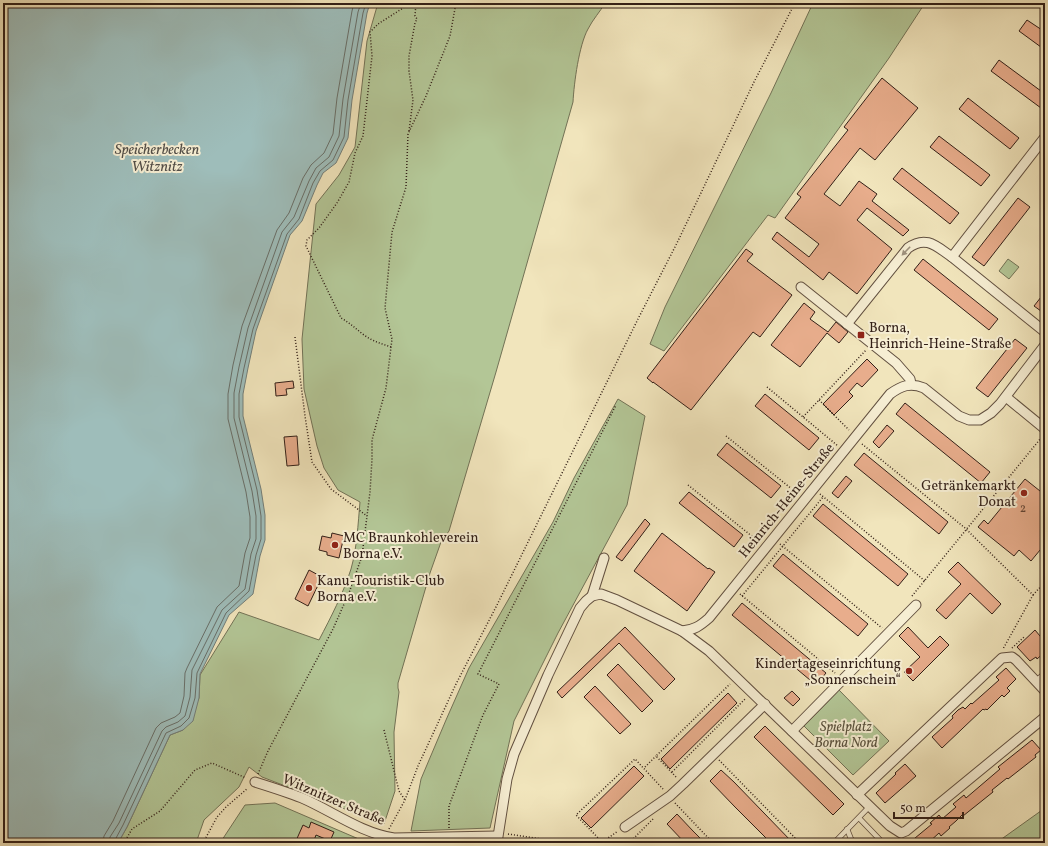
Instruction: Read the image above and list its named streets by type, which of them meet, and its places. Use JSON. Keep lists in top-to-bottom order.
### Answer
{
  "streets": {
    "street": ["Heinrich-Heine-Straße", "Witznitzer Straße"]
  },
  "water": ["Speicherbecken Witznitz"],
  "parks": ["Spielplatz Borna Nord"],
  "places": {
    "transit": ["Borna, Heinrich-Heine-Straße"],
    "other": [
      "Getränkemarkt Donat",
      "MC Braunkohleverein Borna e.V.",
      "Kanu-Touristik-Club Borna e.V.",
      "Kindertageseinrichtung „Sonnenschein“"
    ]
  },
  "house_numbers": ["2"],
  "scale_bar": "50 m"
}
